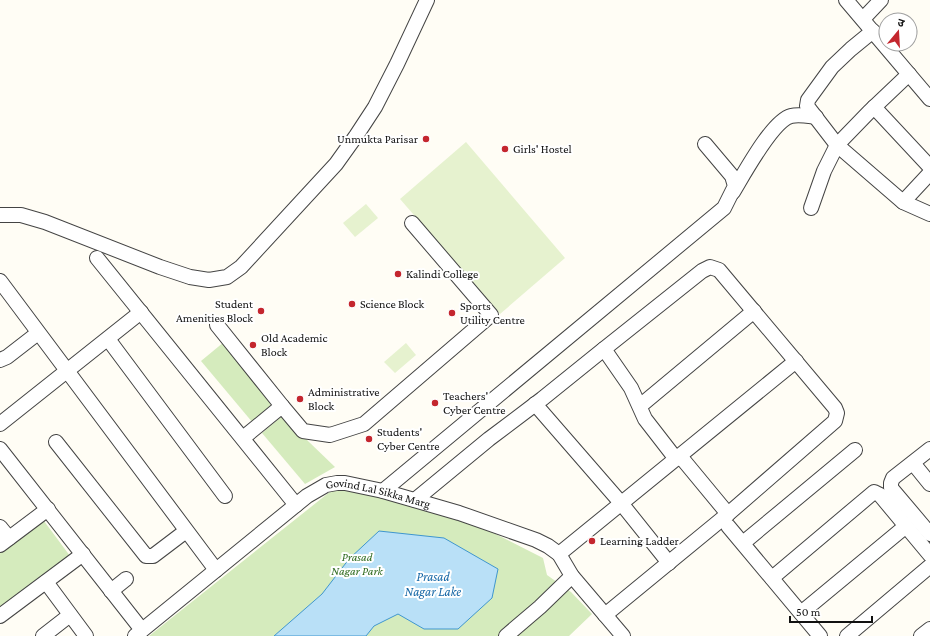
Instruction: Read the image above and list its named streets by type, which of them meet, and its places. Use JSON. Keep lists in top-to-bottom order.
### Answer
{
  "streets": {
    "street": ["Govind Lal Sikka Marg"]
  },
  "water": ["Prasad Nagar Lake"],
  "parks": ["Prasad Nagar Park"],
  "places": [
    "Unmukta Parisar",
    "Girls' Hostel",
    "Kalindi College",
    "Science Block",
    "Student Amenities Block",
    "Sports Utility Centre",
    "Old Academic Block",
    "Administrative Block",
    "Teachers' Cyber Centre",
    "Students' Cyber Centre",
    "Learning Ladder"
  ],
  "scale_bar": "50 m",
  "north": "top"
}
